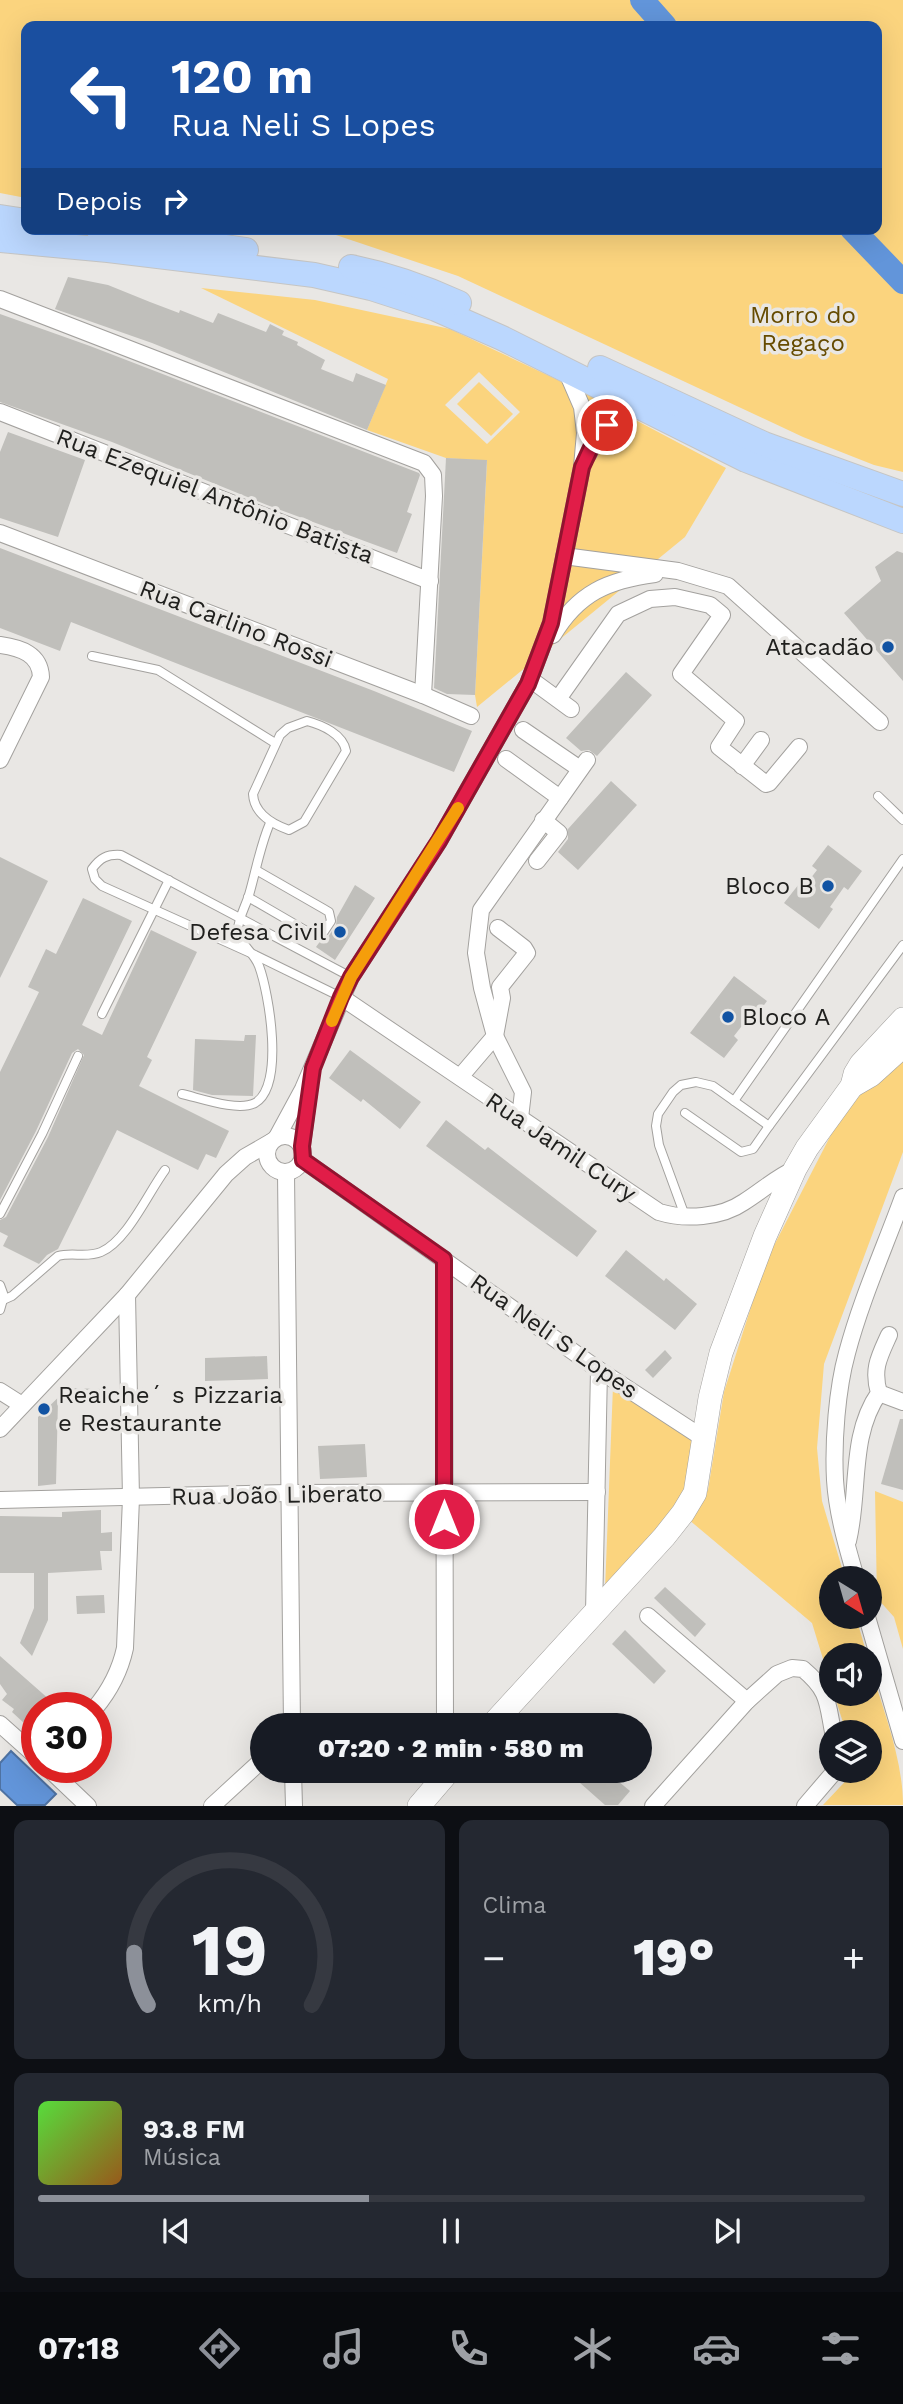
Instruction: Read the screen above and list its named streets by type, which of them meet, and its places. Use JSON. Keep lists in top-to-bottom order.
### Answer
{
  "streets": {
    "street": [
      "Rua Ezequiel Antônio Batista",
      "Rua Carlino Rossi",
      "Rua Jamil Cury",
      "Rua Neli S Lopes",
      "Rua João Liberato"
    ]
  },
  "parks": ["Morro do Regaço"],
  "places": [
    "Atacadão",
    "Bloco B",
    "Defesa Civil",
    "Bloco A",
    "Reaiche´ s Pizzaria e Restaurante"
  ],
  "north": "bottom right",
  "page": {
    "turn": ["120 m", "Rua Neli S Lopes"],
    "then": "Depois",
    "limit": "30",
    "trip": "07:20 · 2 min · 580 m",
    "tile": "Clima",
    "heat": ["−", "19°", "+"],
    "song": ["93.8 FM", "Música"],
    "tabs": "07:18",
    "gauge": ["19", "km/h"]
  }
}
